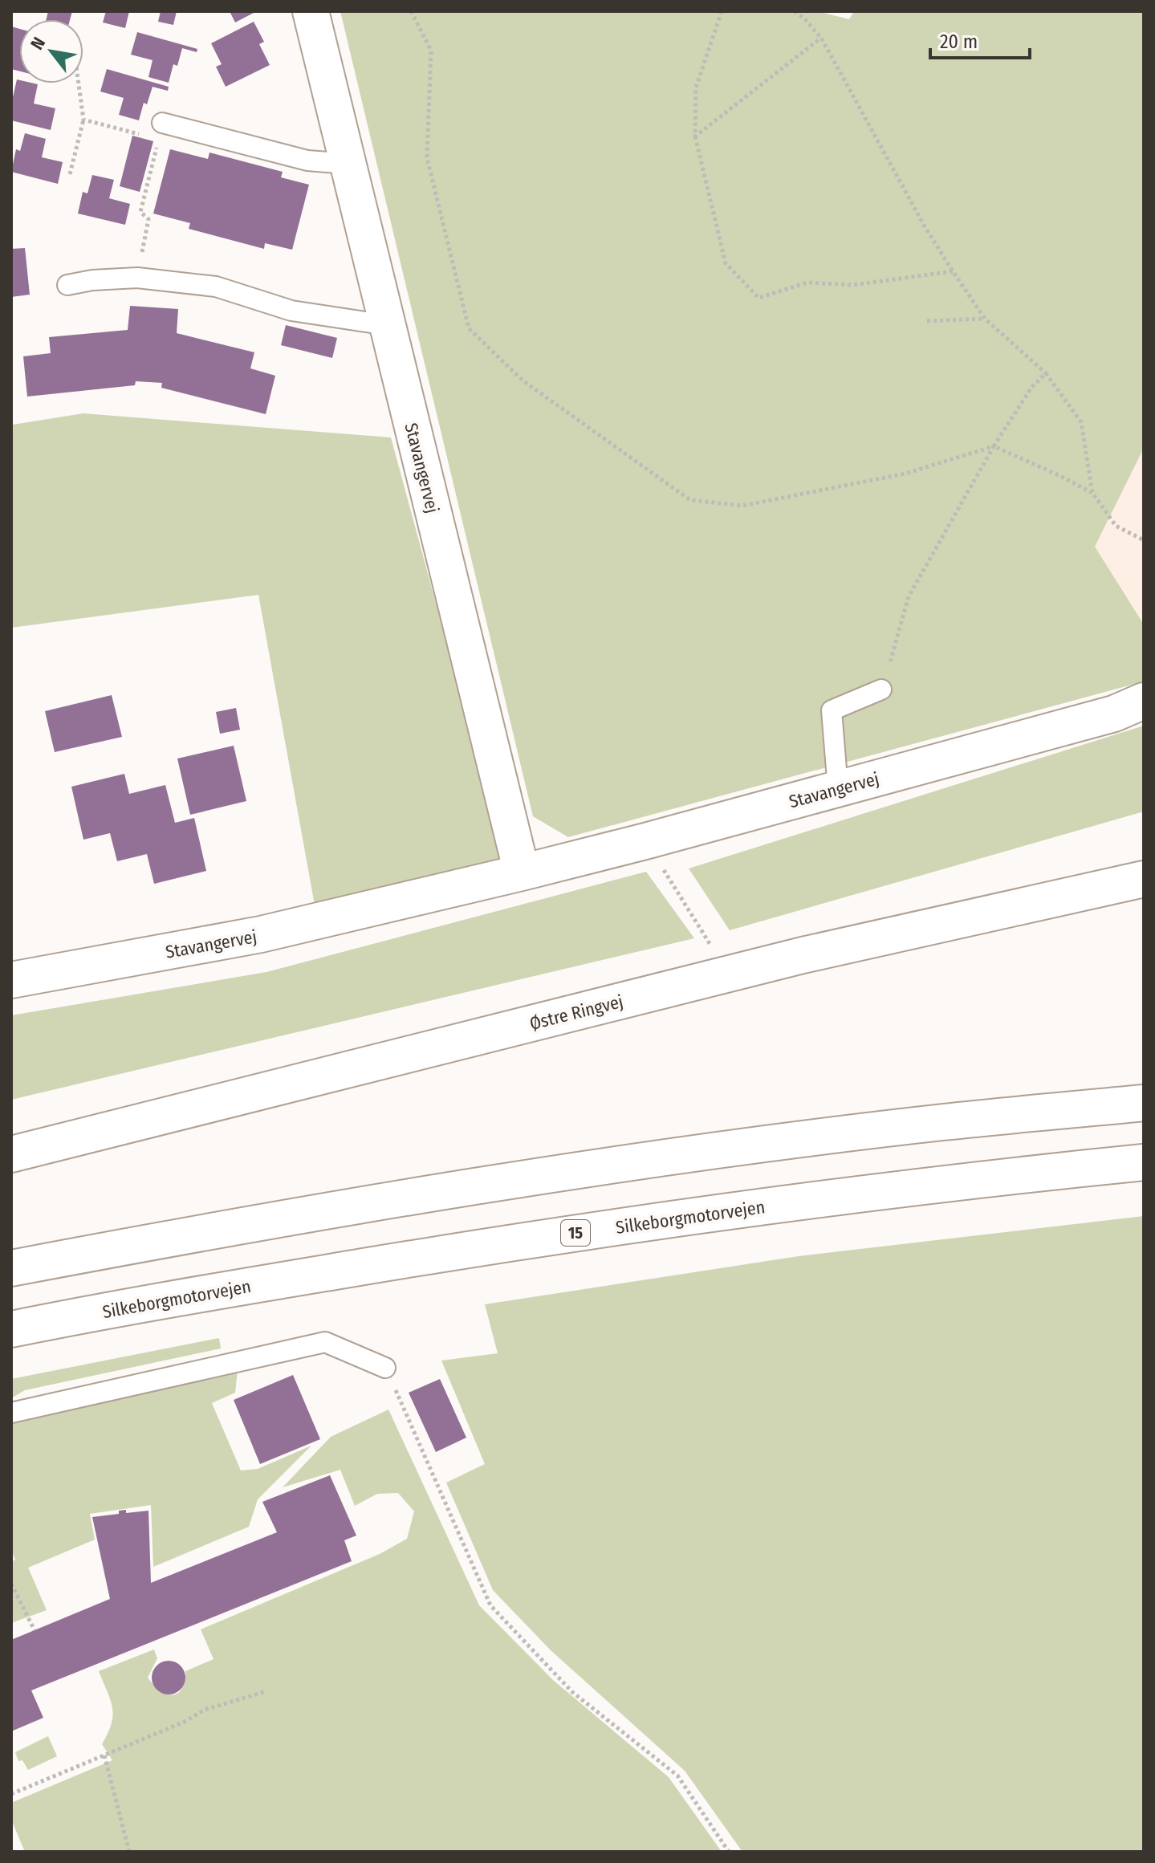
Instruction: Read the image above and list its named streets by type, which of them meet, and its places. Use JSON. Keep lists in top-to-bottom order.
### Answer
{
  "streets": {
    "main road": [
      "Stavangervej",
      "Østre Ringvej",
      "Silkeborgmotorvejen",
      "15"
    ]
  },
  "scale_bar": "20 m",
  "north": "top left"
}
